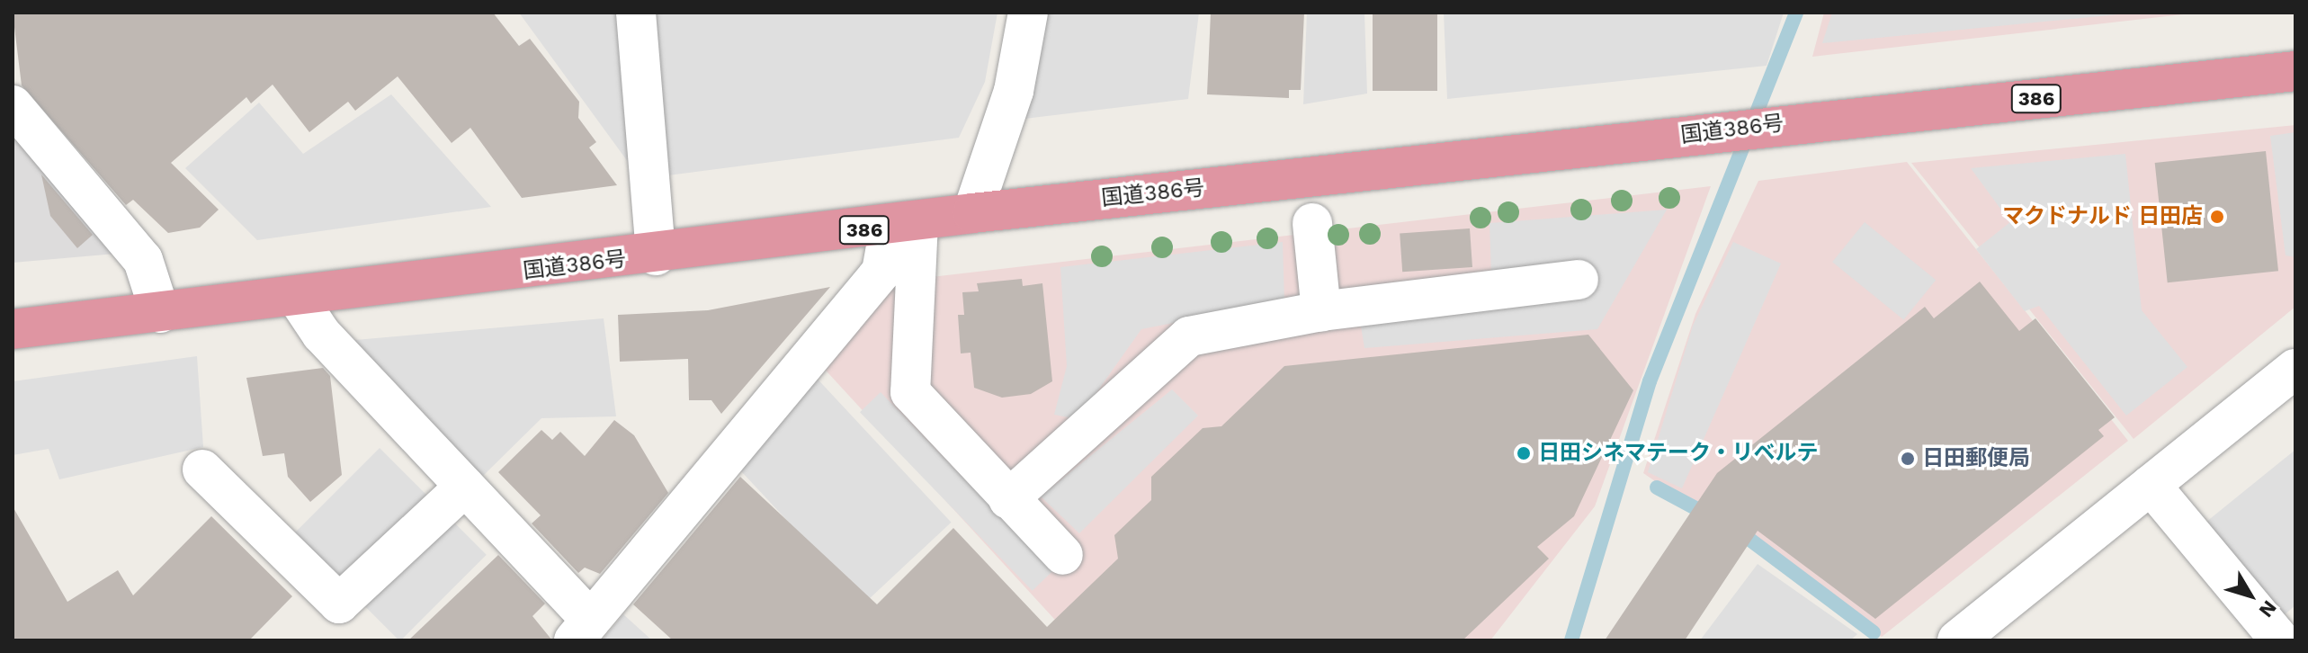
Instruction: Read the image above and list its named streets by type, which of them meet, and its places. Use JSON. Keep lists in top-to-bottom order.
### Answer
{
  "streets": {
    "highway": ["386", "国道386号"]
  },
  "places": ["マクドナルド 日田店", "日田シネマテーク・リベルテ", "日田郵便局"],
  "north": "bottom right"
}
